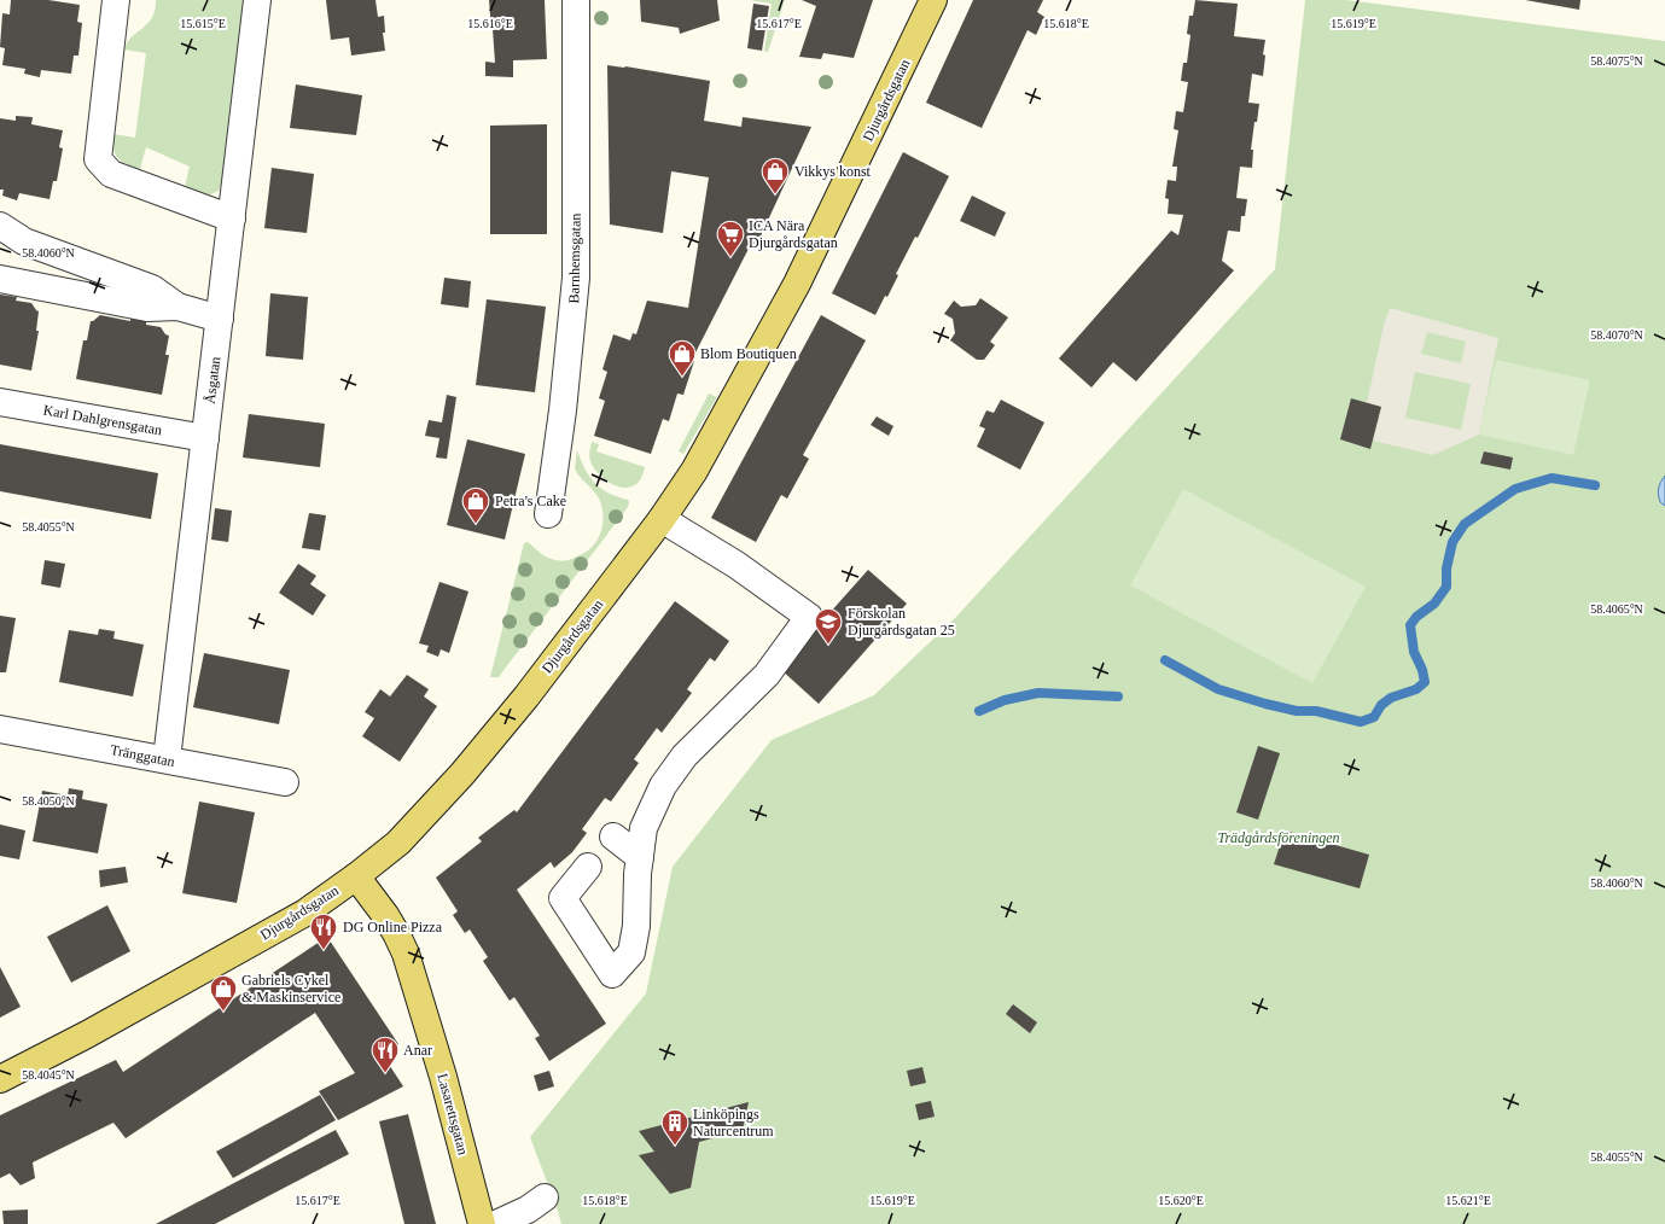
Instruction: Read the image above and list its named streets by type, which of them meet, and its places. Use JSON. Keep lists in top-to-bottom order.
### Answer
{
  "streets": {
    "main road": ["Djurgårdsgatan", "Lasarettsgatan"],
    "street": [
      "Barnhemsgatan",
      "Åsgatan",
      "Karl Dahlgrensgatan",
      "Tränggatan"
    ]
  },
  "crossings": [
    ["Djurgårdsgatan", "Lasarettsgatan"],
    ["Åsgatan", "Karl Dahlgrensgatan"],
    ["Åsgatan", "Tränggatan"]
  ],
  "parks": ["Trädgårdsföreningen"],
  "places": {
    "shop": [
      "Vikkys konst",
      "Blom Boutiquen",
      "Petra's Cake",
      "Gabriels Cykel & Maskinservice"
    ],
    "supermarket": ["ICA Nära Djurgårdsgatan"],
    "school or university": ["Förskolan Djurgårdsgatan 25"],
    "restaurant": ["DG Online Pizza", "Anar"],
    "building": ["Linköpings Naturcentrum"]
  },
  "coordinates": [
    "15.616°E",
    "15.617°E",
    "15.618°E",
    "15.615°E",
    "15.619°E",
    "58.4075°N",
    "58.4060°N",
    "58.4070°N",
    "58.4055°N",
    "58.4065°N",
    "58.4050°N",
    "58.4045°N",
    "15.620°E",
    "15.621°E"
  ]
}
